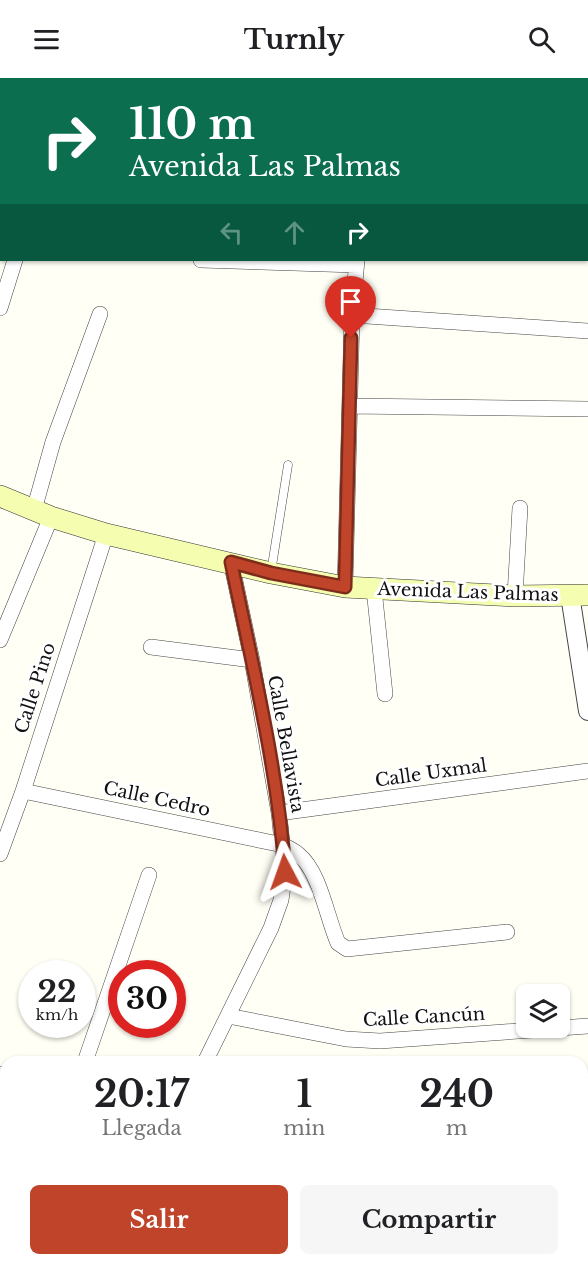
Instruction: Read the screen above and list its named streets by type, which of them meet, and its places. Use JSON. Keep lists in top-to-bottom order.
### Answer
{
  "streets": {
    "main road": ["Avenida Las Palmas"],
    "street": [
      "Calle Pino",
      "Calle Bellavista",
      "Calle Uxmal",
      "Calle Cedro",
      "Calle Cancún"
    ]
  },
  "crossings": [
    ["Avenida Las Palmas", "Calle Pino"],
    ["Avenida Las Palmas", "Calle Bellavista"],
    ["Calle Pino", "Calle Cedro"],
    ["Calle Bellavista", "Calle Uxmal"],
    ["Calle Bellavista", "Calle Cedro"],
    ["Calle Bellavista", "Calle Cancún"]
  ],
  "page": {
    "header": "Turnly",
    "turn": ["110 m", "Avenida Las Palmas"],
    "speed": "22 km/h",
    "limit": "30",
    "eta": [
      "20:17",
      "Llegada",
      "1",
      "min",
      "240",
      "m"
    ],
    "buttons": ["Salir", "Compartir"]
  }
}
